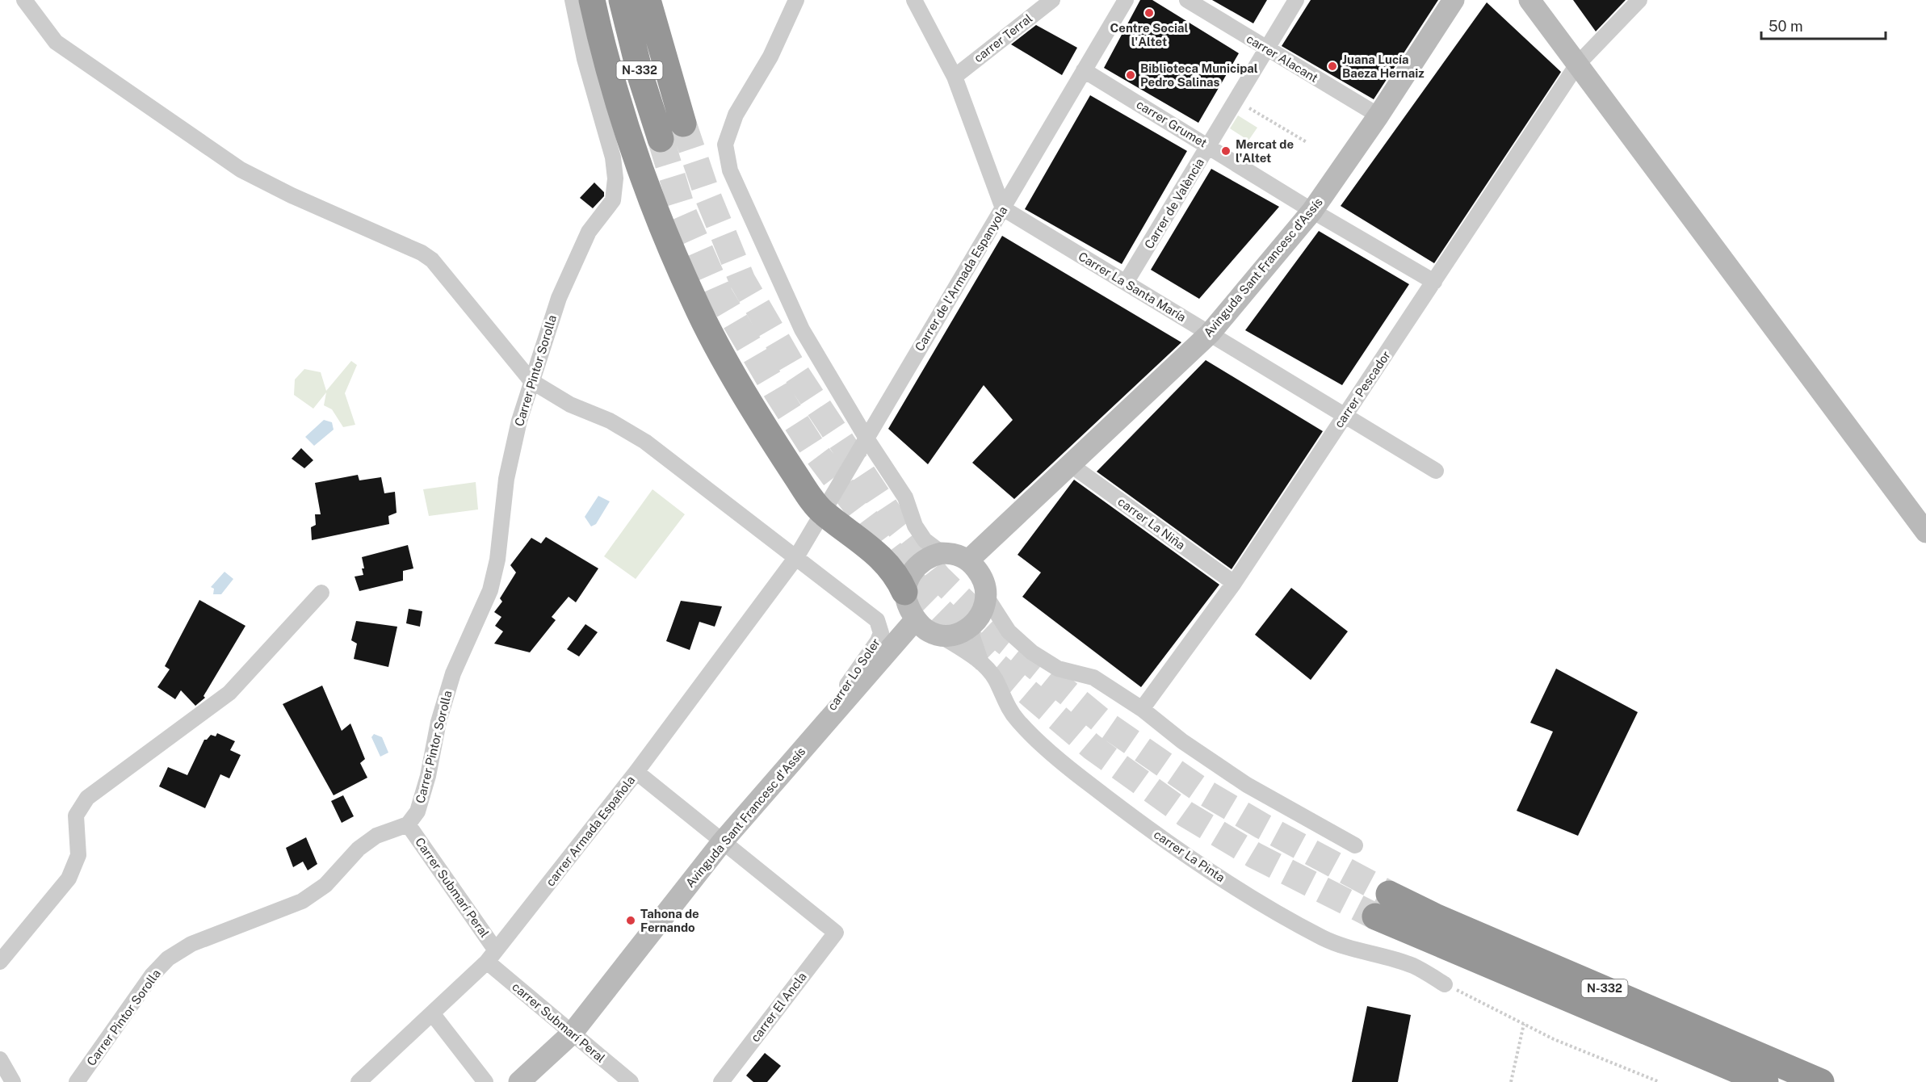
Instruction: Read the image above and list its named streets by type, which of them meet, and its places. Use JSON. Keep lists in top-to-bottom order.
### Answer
{
  "streets": {
    "highway": ["N-332"],
    "main road": ["Avinguda Sant Francesc d’Assís", "Avinguda Sant Francesc d'Assís"],
    "street": [
      "carrer Terral",
      "carrer Alacant",
      "carrer Grumet",
      "Carrer de València",
      "Carrer de l'Armada Espanyola",
      "Carrer La Santa María",
      "Carrer Pintor Sorolla",
      "carrer Pescador",
      "carrer La Niña",
      "carrer Lo Soler",
      "carrer Armada Española",
      "carrer La Pinta",
      "Carrer Submarí Peral",
      "carrer El Ancla",
      "carrer Submarí Peral"
    ]
  },
  "crossings": [
    ["carrer Alacant", "Carrer de València"],
    ["carrer Alacant", "Avinguda Sant Francesc d’Assís"],
    ["carrer Grumet", "Carrer de València"],
    ["carrer Grumet", "Avinguda Sant Francesc d’Assís"],
    ["carrer Grumet", "Carrer de l'Armada Espanyola"],
    ["carrer Grumet", "carrer Pescador"],
    ["Carrer de València", "Carrer La Santa María"],
    ["Avinguda Sant Francesc d’Assís", "Carrer La Santa María"],
    ["Avinguda Sant Francesc d’Assís", "carrer La Niña"],
    ["Avinguda Sant Francesc d’Assís", "Avinguda Sant Francesc d'Assís"],
    ["Avinguda Sant Francesc d’Assís", "carrer La Pinta"],
    ["Carrer de l'Armada Espanyola", "Carrer La Santa María"],
    ["Carrer de l'Armada Espanyola", "carrer Lo Soler"],
    ["Carrer de l'Armada Espanyola", "carrer Armada Española"],
    ["Carrer La Santa María", "carrer Pescador"],
    ["Carrer Pintor Sorolla", "Carrer Submarí Peral"],
    ["carrer Pescador", "carrer La Niña"],
    ["carrer Lo Soler", "Avinguda Sant Francesc d'Assís"],
    ["carrer Lo Soler", "carrer Armada Española"],
    ["Avinguda Sant Francesc d'Assís", "carrer La Pinta"],
    ["Avinguda Sant Francesc d'Assís", "carrer El Ancla"],
    ["Avinguda Sant Francesc d'Assís", "carrer Submarí Peral"],
    ["carrer Armada Española", "Carrer Submarí Peral"],
    ["carrer Armada Española", "carrer Submarí Peral"],
    ["Carrer Submarí Peral", "carrer Submarí Peral"]
  ],
  "places": [
    "Centre Social l'Altet",
    "Juana Lucía Baeza Hernaiz",
    "Biblioteca Municipal Pedro Salinas",
    "Mercat de l'Altet",
    "Tahona de Fernando"
  ],
  "scale_bar": "50 m"
}
